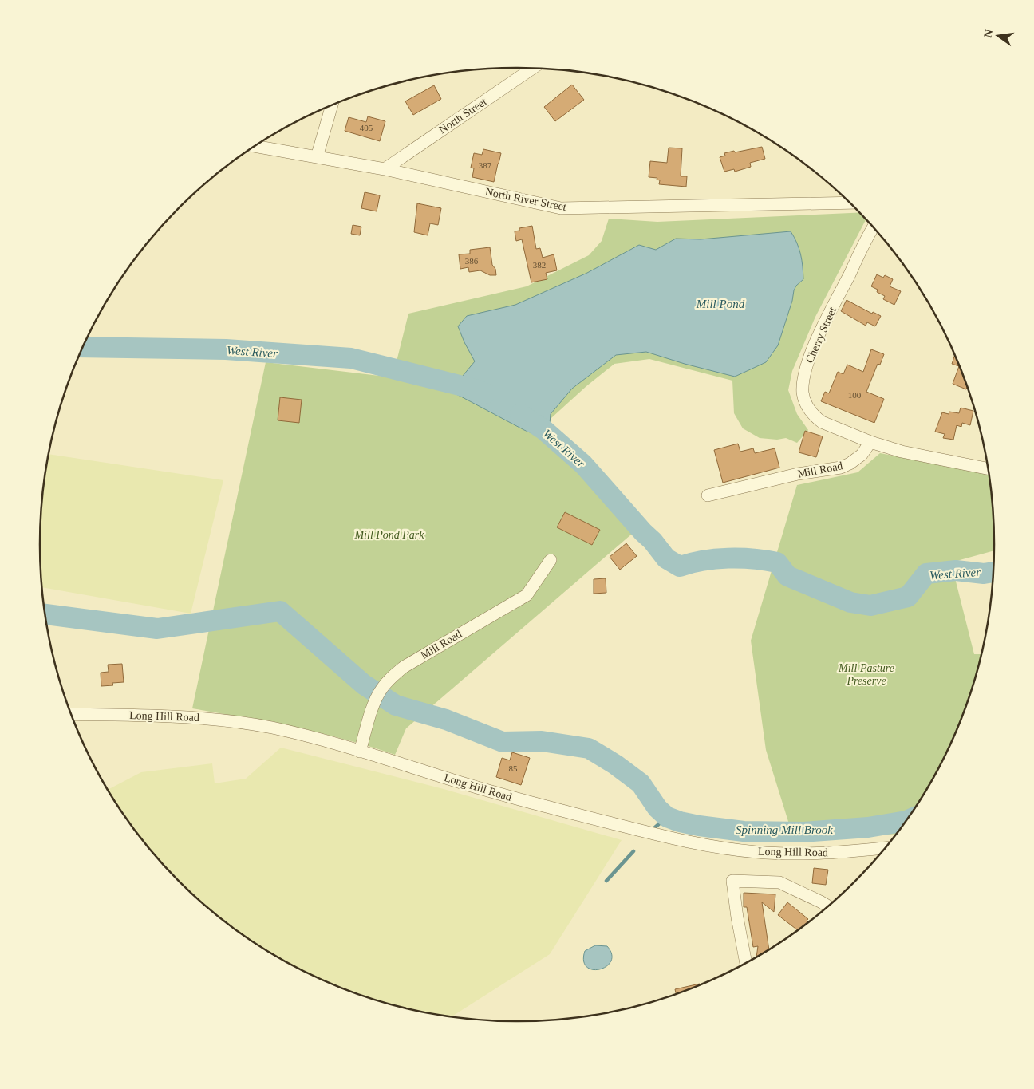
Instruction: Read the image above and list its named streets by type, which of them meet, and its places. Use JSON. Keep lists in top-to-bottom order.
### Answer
{
  "streets": {
    "street": [
      "North Street",
      "North River Street",
      "Cherry Street",
      "Mill Road",
      "Long Hill Road"
    ]
  },
  "crossings": [
    ["North Street", "North River Street"],
    ["Cherry Street", "Mill Road"],
    ["Mill Road", "Long Hill Road"]
  ],
  "water": ["Mill Pond", "West River", "Spinning Mill Brook"],
  "parks": ["Mill Pond Park", "Mill Pasture Preserve"],
  "house_numbers": [
    "405",
    "387",
    "386",
    "382",
    "100",
    "85"
  ],
  "north": "left"
}
